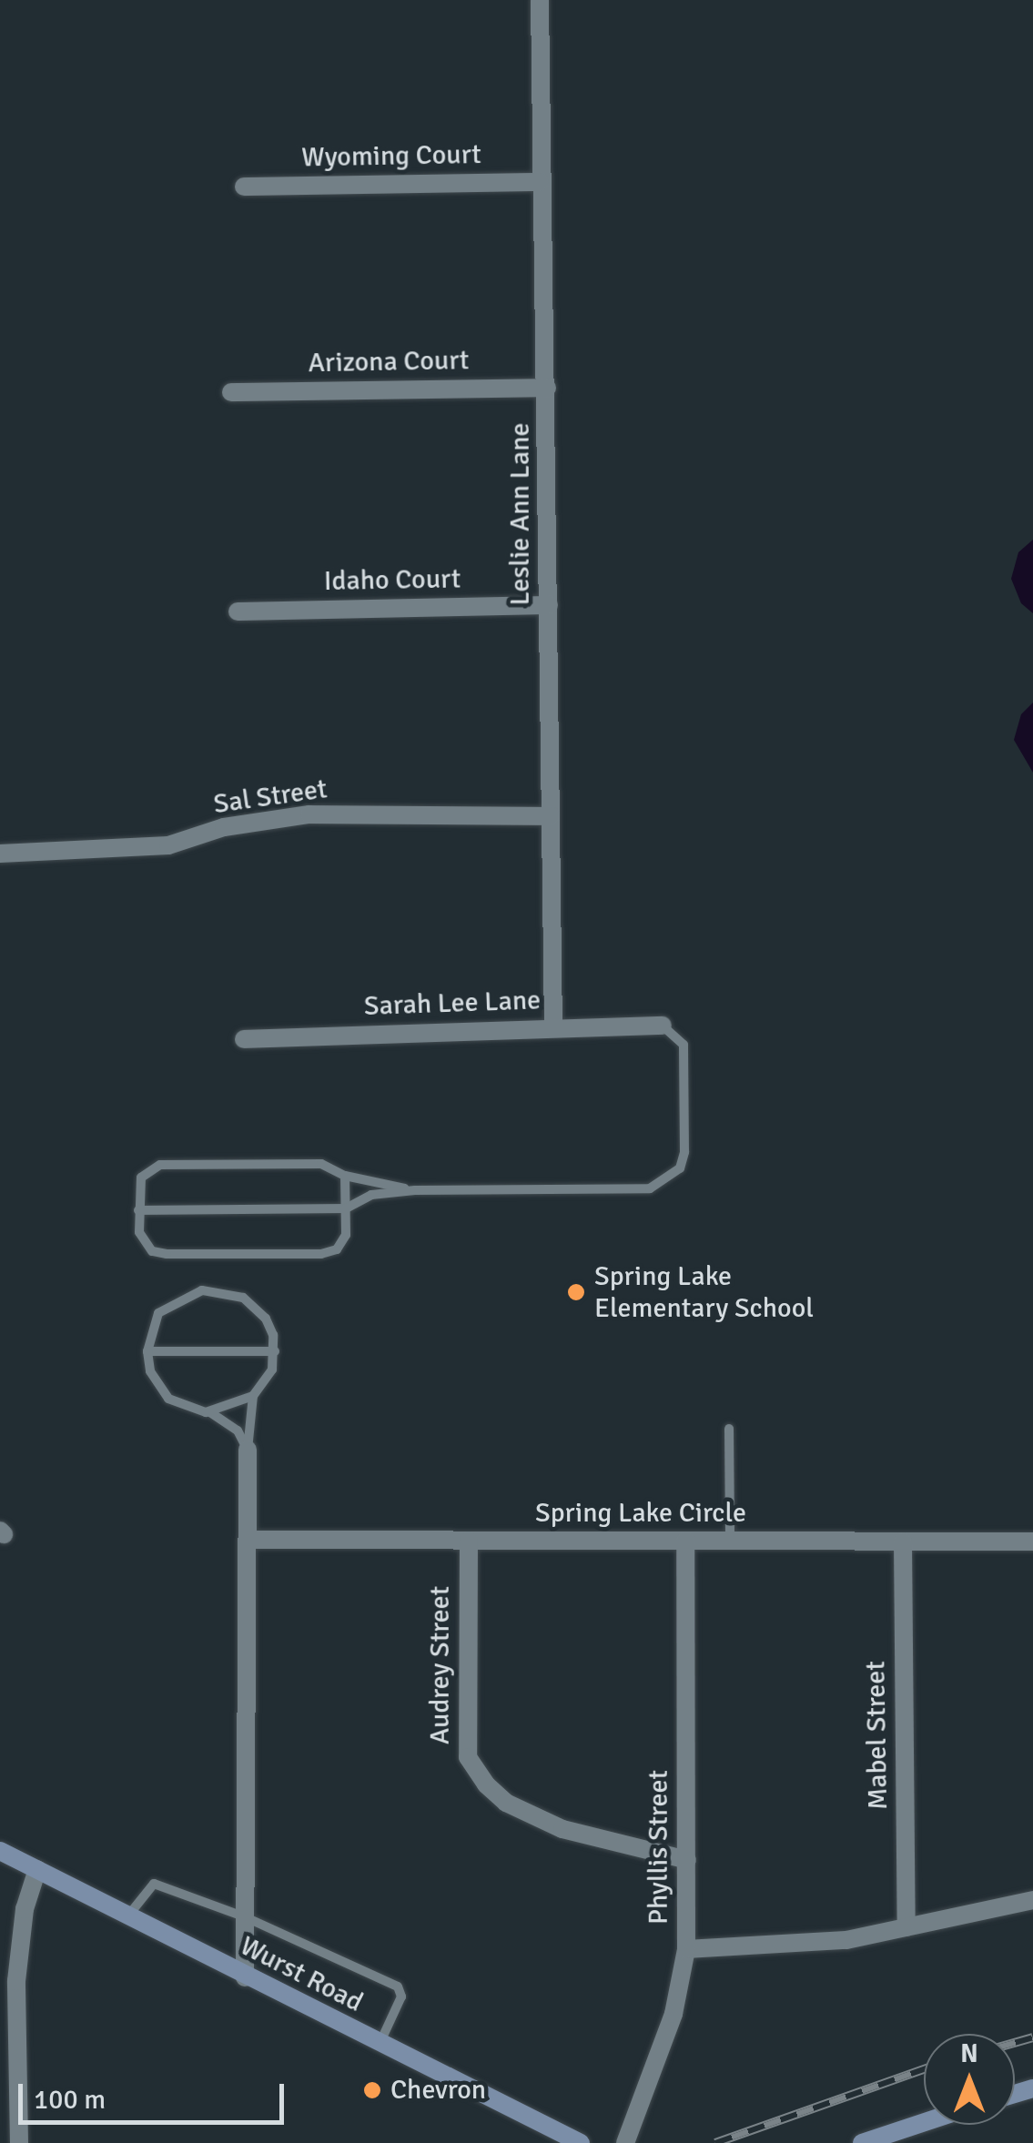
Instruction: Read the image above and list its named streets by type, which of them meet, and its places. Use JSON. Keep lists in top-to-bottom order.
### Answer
{
  "streets": {
    "street": [
      "Wyoming Court",
      "Arizona Court",
      "Leslie Ann Lane",
      "Idaho Court",
      "Sal Street",
      "Sarah Lee Lane",
      "Spring Lake Circle",
      "Audrey Street",
      "Mabel Street",
      "Phyllis Street",
      "Wurst Road"
    ]
  },
  "crossings": [
    ["Wyoming Court", "Leslie Ann Lane"],
    ["Arizona Court", "Leslie Ann Lane"],
    ["Leslie Ann Lane", "Idaho Court"],
    ["Leslie Ann Lane", "Sal Street"],
    ["Leslie Ann Lane", "Sarah Lee Lane"],
    ["Spring Lake Circle", "Audrey Street"],
    ["Spring Lake Circle", "Mabel Street"],
    ["Spring Lake Circle", "Phyllis Street"],
    ["Audrey Street", "Phyllis Street"]
  ],
  "places": ["Spring Lake Elementary School", "Chevron"],
  "scale_bar": "100 m",
  "north": "top"
}
